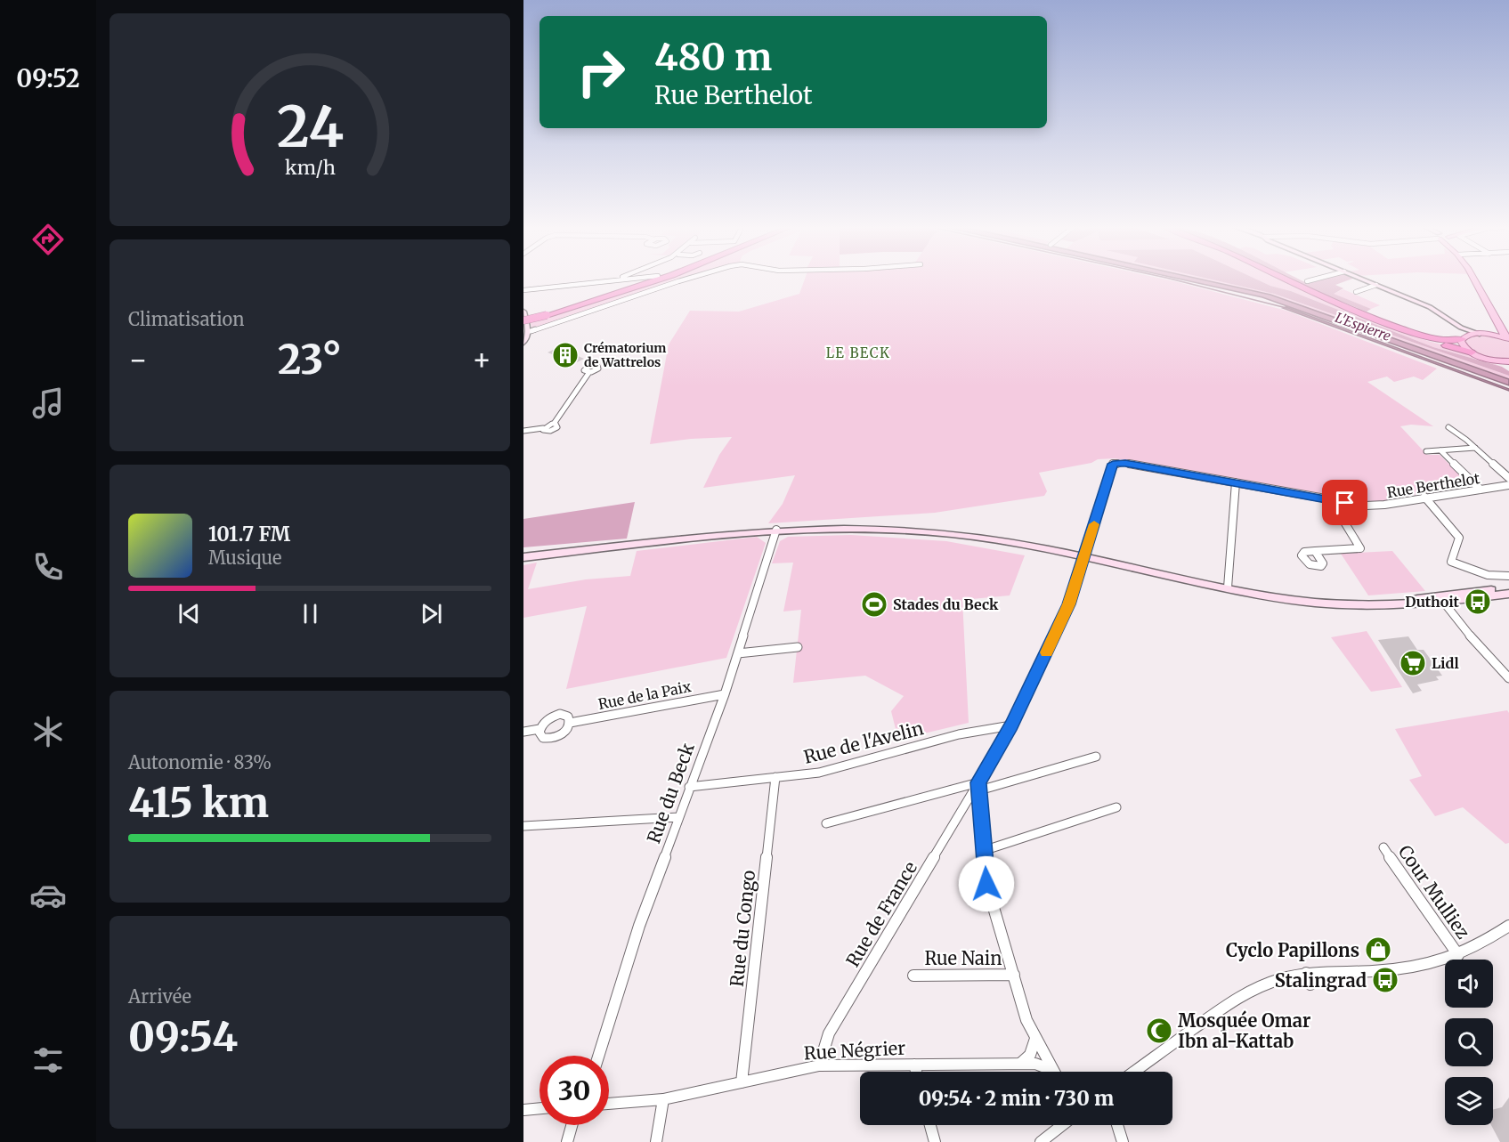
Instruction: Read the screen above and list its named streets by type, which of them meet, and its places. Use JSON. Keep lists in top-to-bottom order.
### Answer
{
  "streets": {
    "street": [
      "Rue Berthelot",
      "Rue de la Paix",
      "Rue de l'Avelin",
      "Rue du Beck",
      "Cour Mulliez",
      "Rue de France",
      "Rue du Congo",
      "Rue Nain",
      "Rue Négrier"
    ]
  },
  "crossings": [
    ["Rue Berthelot", "Rue de France"],
    ["Rue de la Paix", "Rue du Beck"],
    ["Rue de l'Avelin", "Rue du Beck"],
    ["Rue de l'Avelin", "Rue de France"],
    ["Rue de l'Avelin", "Rue du Congo"],
    ["Rue de France", "Rue Négrier"],
    ["Rue du Congo", "Rue Négrier"]
  ],
  "districts": ["LE BECK"],
  "water": ["L'Espierre"],
  "places": {
    "building": ["Crématorium de Wattrelos"],
    "bus stop": ["Duthoit", "Stalingrad"],
    "sports": ["Stades du Beck"],
    "supermarket": ["Lidl"],
    "shop": ["Cyclo Papillons"],
    "mosque": ["Mosquée Omar Ibn al-Kattab"]
  },
  "page": {
    "tabs": "09:52",
    "turn": ["480 m", "Rue Berthelot"],
    "tile": [
      "Climatisation",
      ["Autonomie · 83%", "415 km"],
      ["Arrivée", "09:54"]
    ],
    "heat": ["−", "23°", "+"],
    "song": ["101.7 FM", "Musique"],
    "limit": "30",
    "trip": "09:54 · 2 min · 730 m",
    "gauge": ["24", "km/h"]
  }
}
